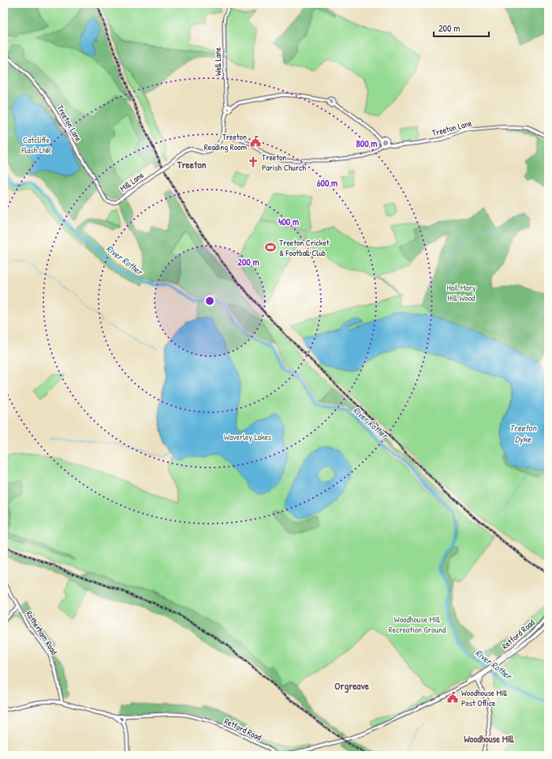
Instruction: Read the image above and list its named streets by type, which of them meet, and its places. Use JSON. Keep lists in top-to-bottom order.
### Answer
{
  "streets": {
    "main road": [
      "Treeton Lane",
      "Mill Lane",
      "Rotherham Road",
      "Retford Road"
    ],
    "street": ["Well Lane"]
  },
  "crossings": [
    ["Treeton Lane", "Mill Lane"],
    ["Rotherham Road", "Retford Road"]
  ],
  "districts": ["Treeton", "Orgreave", "Woodhouse Mill"],
  "water": ["River Rother", "Treeton Dyke"],
  "parks": [
    "Catcliffe Flash LNR",
    "Hail Mary Hill Wood",
    "Waverley Lakes",
    "Woodhouse Mill Recreation Ground"
  ],
  "places": {
    "public building": ["Treeton Reading Room", "Woodhouse Mill Post Office"],
    "church": ["Treeton Parish Church"],
    "sports": ["Treeton Cricket & Football Club"]
  },
  "scale_bar": "200 m",
  "rings": [
    "800 m",
    "600 m",
    "400 m",
    "200 m"
  ]
}
